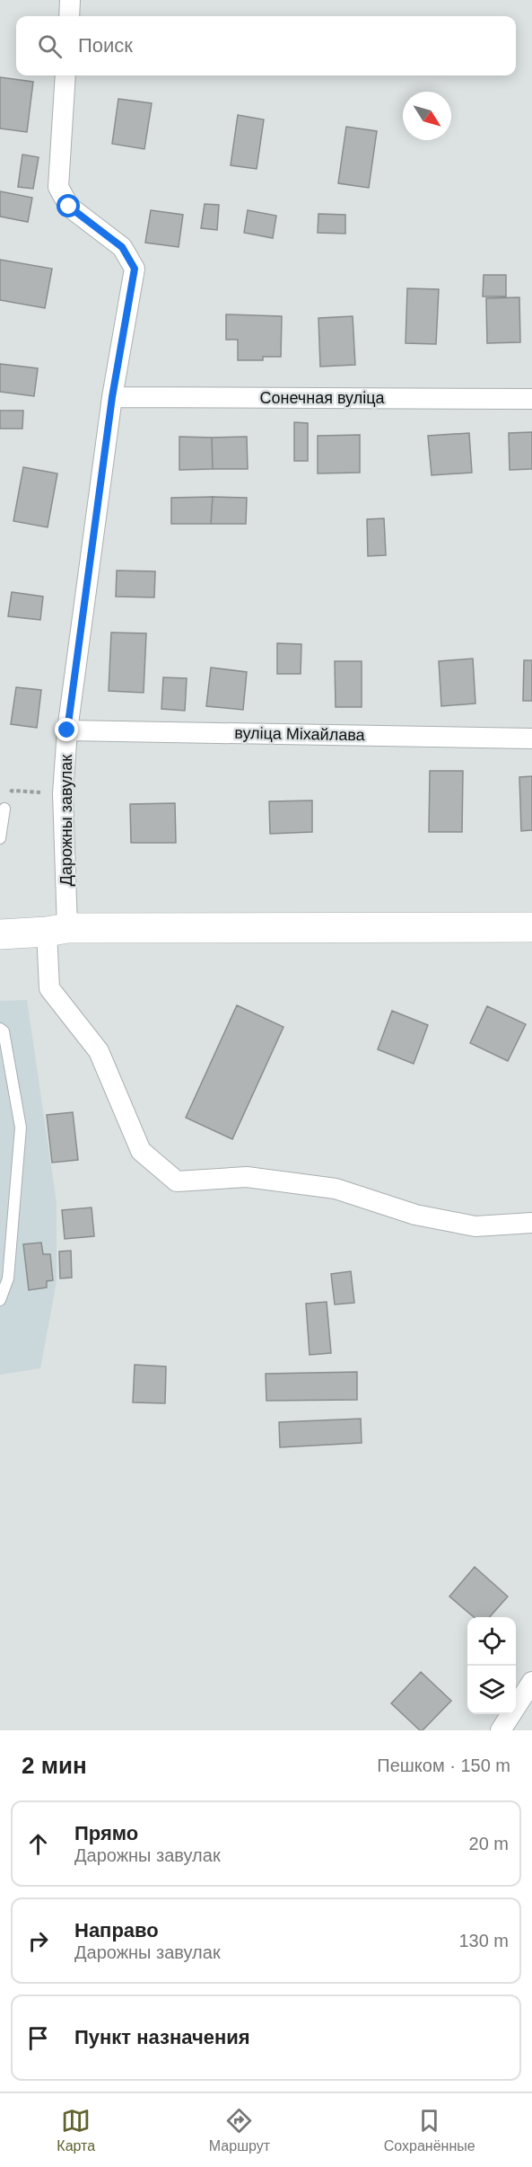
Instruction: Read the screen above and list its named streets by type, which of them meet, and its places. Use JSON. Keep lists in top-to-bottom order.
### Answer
{
  "streets": {
    "street": ["Сонечная вуліца", "вуліца Міхайлава", "Дарожны завулак"]
  },
  "crossings": [
    ["Сонечная вуліца", "Дарожны завулак"],
    ["вуліца Міхайлава", "Дарожны завулак"]
  ],
  "north": "bottom right",
  "page": {
    "search": "Поиск",
    "heading": ["2 мин", "Пешком · 150 m"],
    "list": [
      ["Прямо", "Дарожны завулак", "20 m"],
      ["Направо", "Дарожны завулак", "130 m"],
      "Пункт назначения"
    ],
    "nav": ["Карта", "Маршрут", "Сохранённые"]
  }
}
